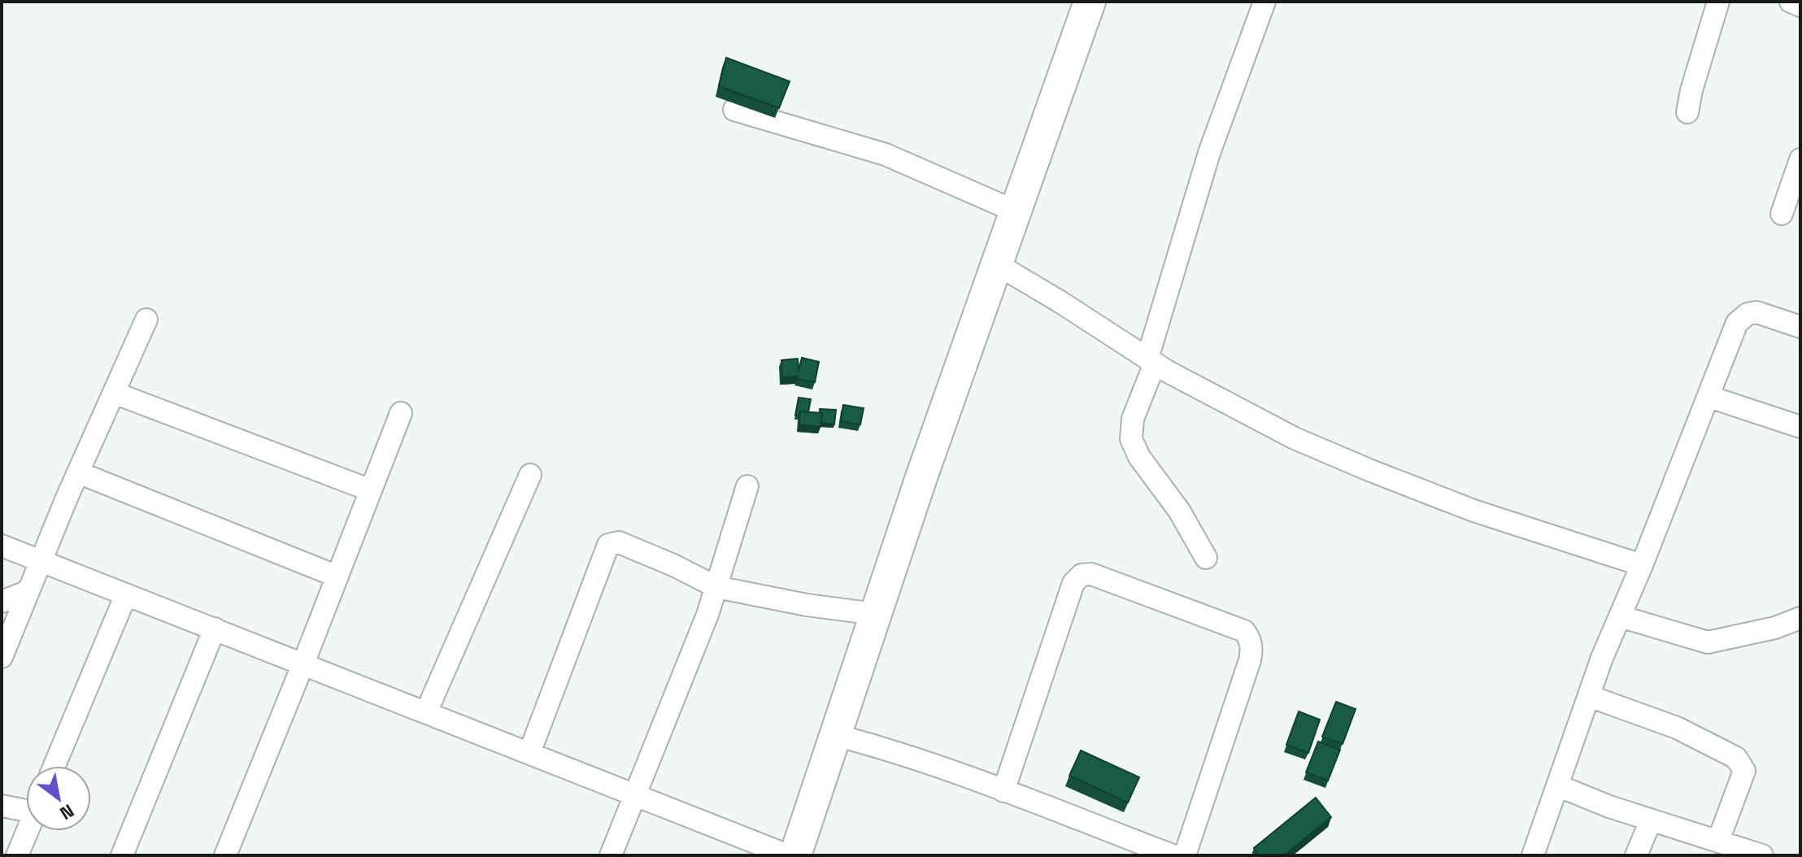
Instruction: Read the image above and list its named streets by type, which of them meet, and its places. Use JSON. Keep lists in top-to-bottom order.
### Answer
{
  "north": "bottom right"
}
